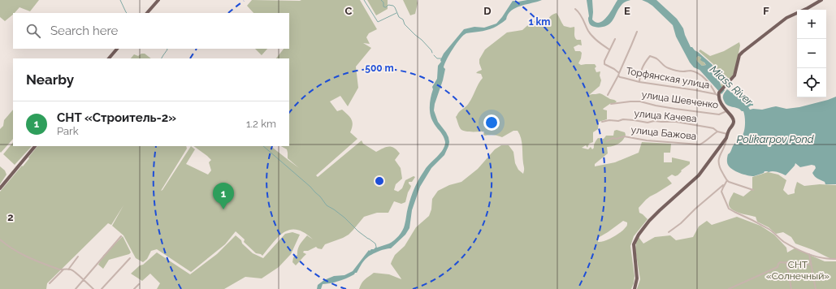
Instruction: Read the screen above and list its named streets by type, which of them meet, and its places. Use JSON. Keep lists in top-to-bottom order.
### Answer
{
  "streets": {
    "street": [
      "Торфянская улица",
      "улица Шевченко",
      "улица Качева",
      "улица Бажова"
    ]
  },
  "crossings": [
    ["улица Качева", "улица Бажова"]
  ],
  "water": ["Miass River", "Polikarpov Pond"],
  "parks": ["СНТ «Солнечный»"],
  "page": {
    "map_buttons": ["+", "−"],
    "search": "Search here",
    "heading": "Nearby",
    "list": [
      {
        "mark": "1",
        "name": "СНТ «Строитель-2»",
        "note": "Park",
        "value": "1.2 km"
      }
    ],
    "pins": "1"
  },
  "grid": {
    "columns": [
      "C",
      "D",
      "E",
      "F"
    ],
    "rows": ["2"]
  },
  "rings": ["1 km", "500 m"]
}
